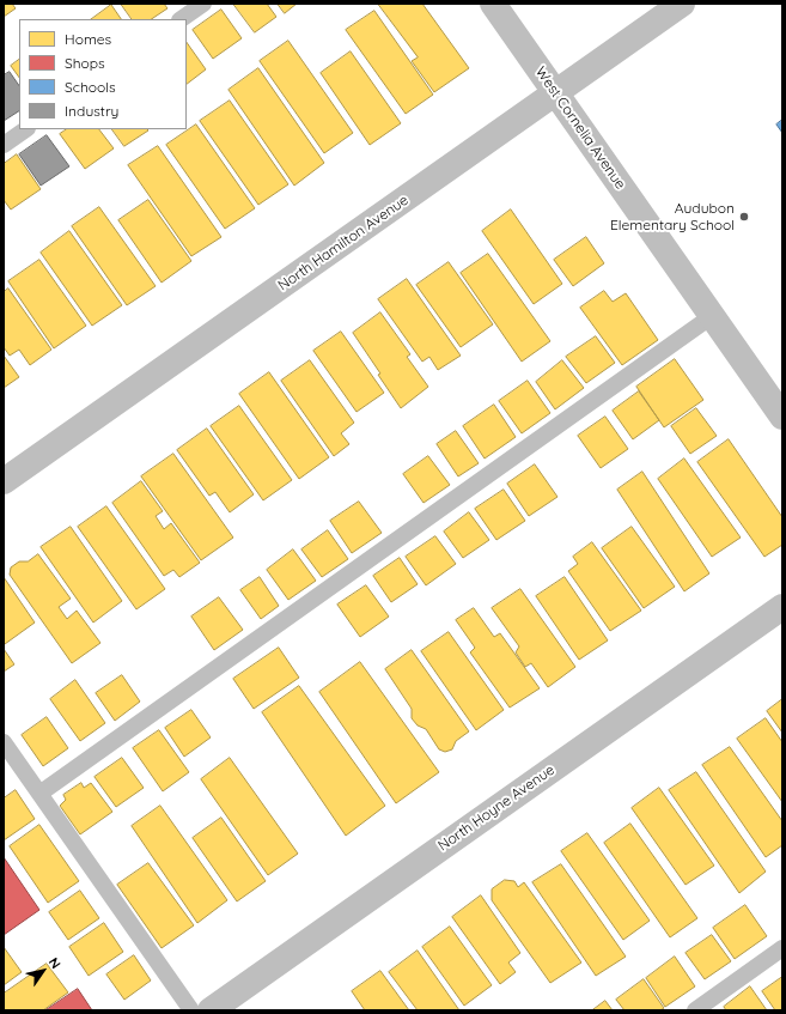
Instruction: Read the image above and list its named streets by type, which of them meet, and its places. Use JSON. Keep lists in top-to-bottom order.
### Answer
{
  "streets": {
    "street": ["West Cornelia Avenue", "North Hamilton Avenue", "North Hoyne Avenue"]
  },
  "crossings": [
    ["West Cornelia Avenue", "North Hamilton Avenue"]
  ],
  "places": ["Audubon Elementary School"],
  "legend": [
    "Homes",
    "Shops",
    "Schools",
    "Industry"
  ],
  "north": "top right"
}
